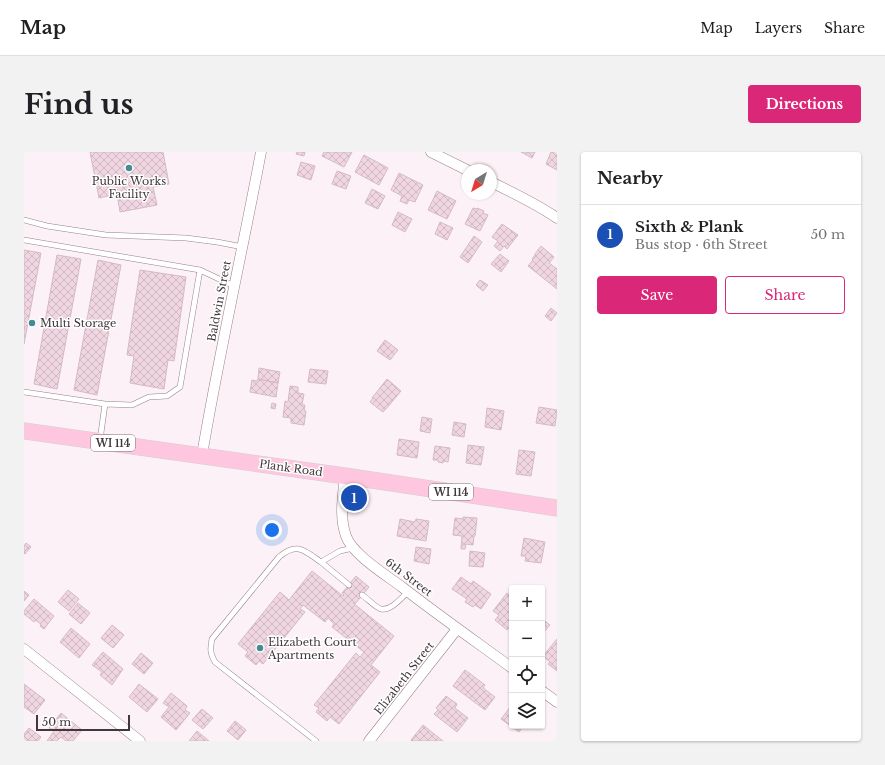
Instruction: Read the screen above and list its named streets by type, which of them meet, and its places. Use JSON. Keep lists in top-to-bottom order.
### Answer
{
  "streets": {
    "main road": ["WI 114", "Plank Road"],
    "street": ["Baldwin Street", "6th Street", "Elizabeth Street"]
  },
  "crossings": [
    ["Baldwin Street", "Plank Road"],
    ["Plank Road", "6th Street"],
    ["6th Street", "Elizabeth Street"]
  ],
  "places": ["Public Works Facility", "Multi Storage", "Elizabeth Court Apartments"],
  "scale_bar": "50 m",
  "north": "bottom left",
  "page": {
    "header": "Map",
    "nav": ["Map", "Layers", "Share"],
    "buttons": [
      "Directions",
      ["Save", "Share"]
    ],
    "title": "Find us",
    "heading": "Nearby",
    "list": [
      {
        "mark": "1",
        "name": "Sixth & Plank",
        "note": "Bus stop · 6th Street",
        "value": "50 m"
      }
    ],
    "pins": "1",
    "map_buttons": ["+", "−"],
    "scale": "50 m"
  }
}
